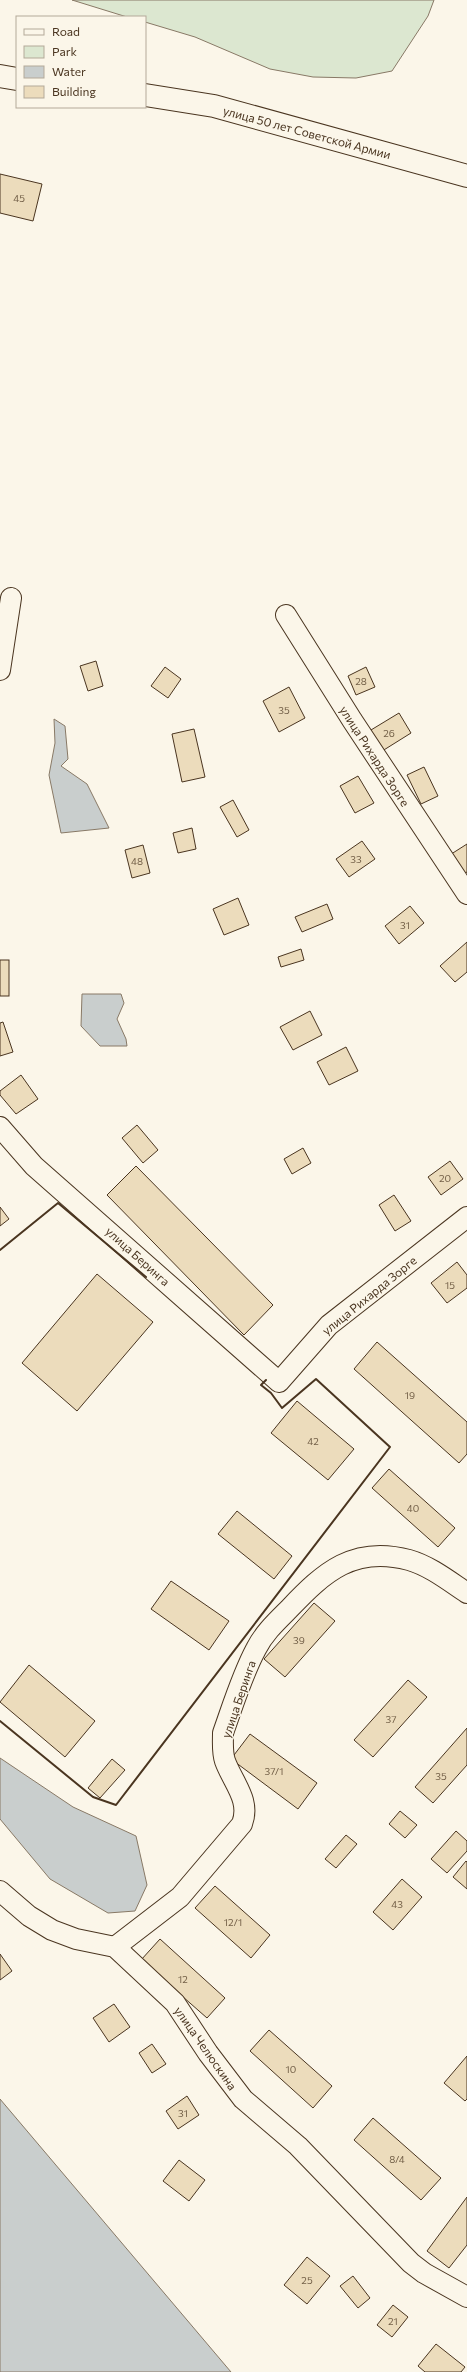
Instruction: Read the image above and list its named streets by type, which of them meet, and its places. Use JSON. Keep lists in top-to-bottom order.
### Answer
{
  "streets": {
    "main road": ["улица 50 лет Советской Армии"],
    "street": ["улица Рихарда Зорге", "улица Беринга", "улица Челюскина"]
  },
  "crossings": [
    ["улица Рихарда Зорге", "улица Беринга"],
    ["улица Беринга", "улица Челюскина"]
  ],
  "house_numbers": [
    "45",
    "28",
    "35",
    "26",
    "33",
    "48",
    "31",
    "20",
    "15",
    "19",
    "42",
    "40",
    "39",
    "37",
    "37/1",
    "35",
    "43",
    "12/1",
    "12",
    "10",
    "31",
    "8/4",
    "25",
    "21"
  ],
  "legend": [
    "Road",
    "Park",
    "Water",
    "Building"
  ]
}
